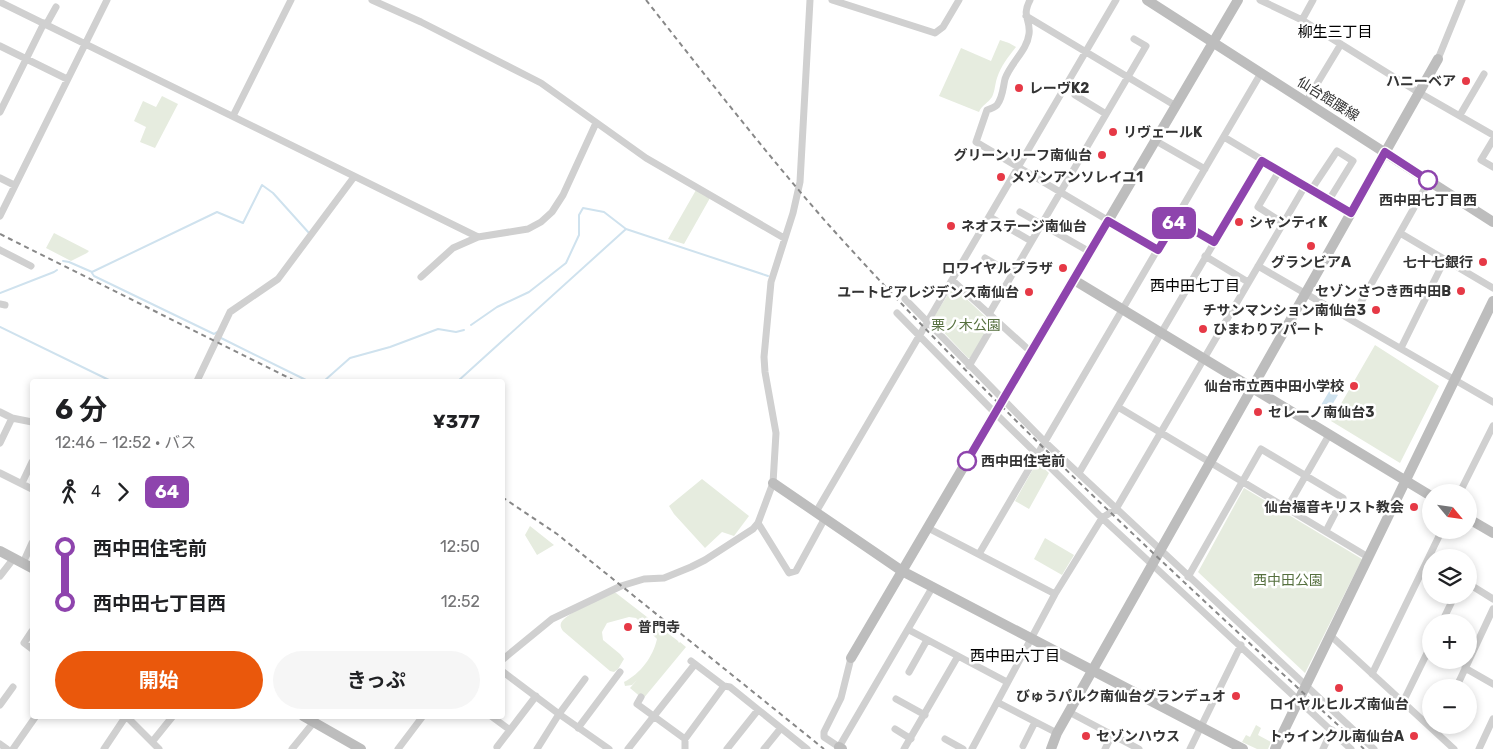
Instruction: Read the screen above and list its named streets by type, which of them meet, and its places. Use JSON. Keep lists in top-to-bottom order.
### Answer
{
  "streets": {
    "street": ["仙台館腰線"]
  },
  "districts": ["柳生三丁目", "西中田七丁目", "西中田六丁目"],
  "parks": ["栗ノ木公園", "西中田公園"],
  "places": [
    "ハニーベア",
    "レーヴK2",
    "リヴェールK",
    "グリーンリーフ南仙台",
    "メゾンアンソレイユ1",
    "西中田七丁目西",
    "シャンティK",
    "ネオステージ南仙台",
    "グランビアA",
    "七十七銀行",
    "ロワイヤルプラザ",
    "セゾンさつき西中田B",
    "ユートピアレジデンス南仙台",
    "チサンマンション南仙台3",
    "ひまわりアパート",
    "仙台市立西中田小学校",
    "セレーノ南仙台3",
    "西中田住宅前",
    "仙台福音キリスト教会",
    "普門寺",
    "ロイヤルヒルズ南仙台",
    "びゅうパルク南仙台グランデュオ",
    "セゾンハウス",
    "トゥインクル南仙台A"
  ],
  "lines": ["bus line 64"],
  "north": "bottom right",
  "page": {
    "on_map": "64",
    "heading": ["6 分", "12:46 – 12:52 · バス", "¥377"],
    "legs": ["4", "64"],
    "map_buttons": ["+", "−"],
    "list": [
      {
        "name": "西中田住宅前",
        "value": "12:50"
      },
      {
        "name": "西中田七丁目西",
        "value": "12:52"
      }
    ],
    "buttons": ["開始", "きっぷ"]
  }
}
